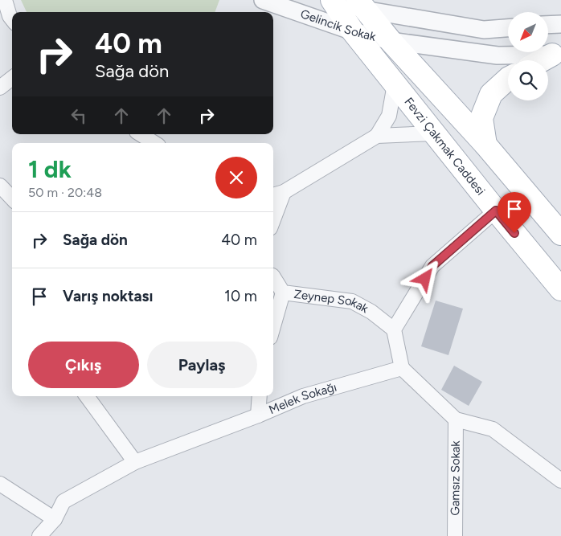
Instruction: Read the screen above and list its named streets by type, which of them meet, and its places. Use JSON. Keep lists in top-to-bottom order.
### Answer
{
  "streets": {
    "main road": ["Fevzi Çakmak Caddesi"],
    "street": [
      "Gelincik Sokak",
      "Zeynep Sokak",
      "Melek Sokağı",
      "Gamsız Sokak"
    ]
  },
  "crossings": [
    ["Gelincik Sokak", "Fevzi Çakmak Caddesi"]
  ],
  "north": "bottom left",
  "page": {
    "turn": ["40 m", "Sağa dön"],
    "heading": ["1 dk", "50 m · 20:48"],
    "list": [
      {
        "name": "Sağa dön",
        "value": "40 m"
      },
      {
        "name": "Varış noktası",
        "value": "10 m"
      }
    ],
    "buttons": ["Çıkış", "Paylaş"]
  }
}
